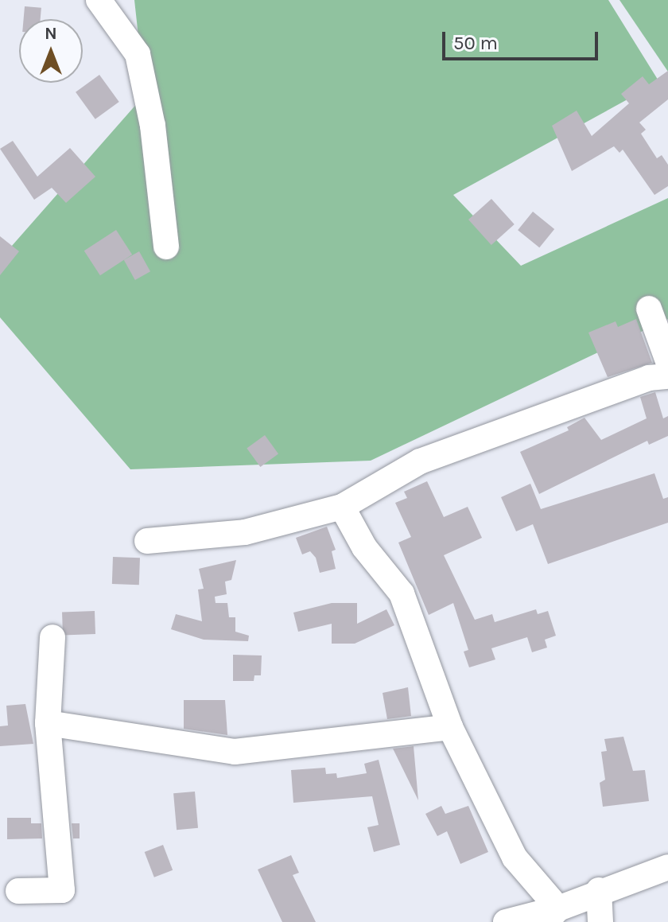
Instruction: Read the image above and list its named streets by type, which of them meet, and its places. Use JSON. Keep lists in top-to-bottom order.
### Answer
{
  "scale_bar": "50 m",
  "north": "top"
}
